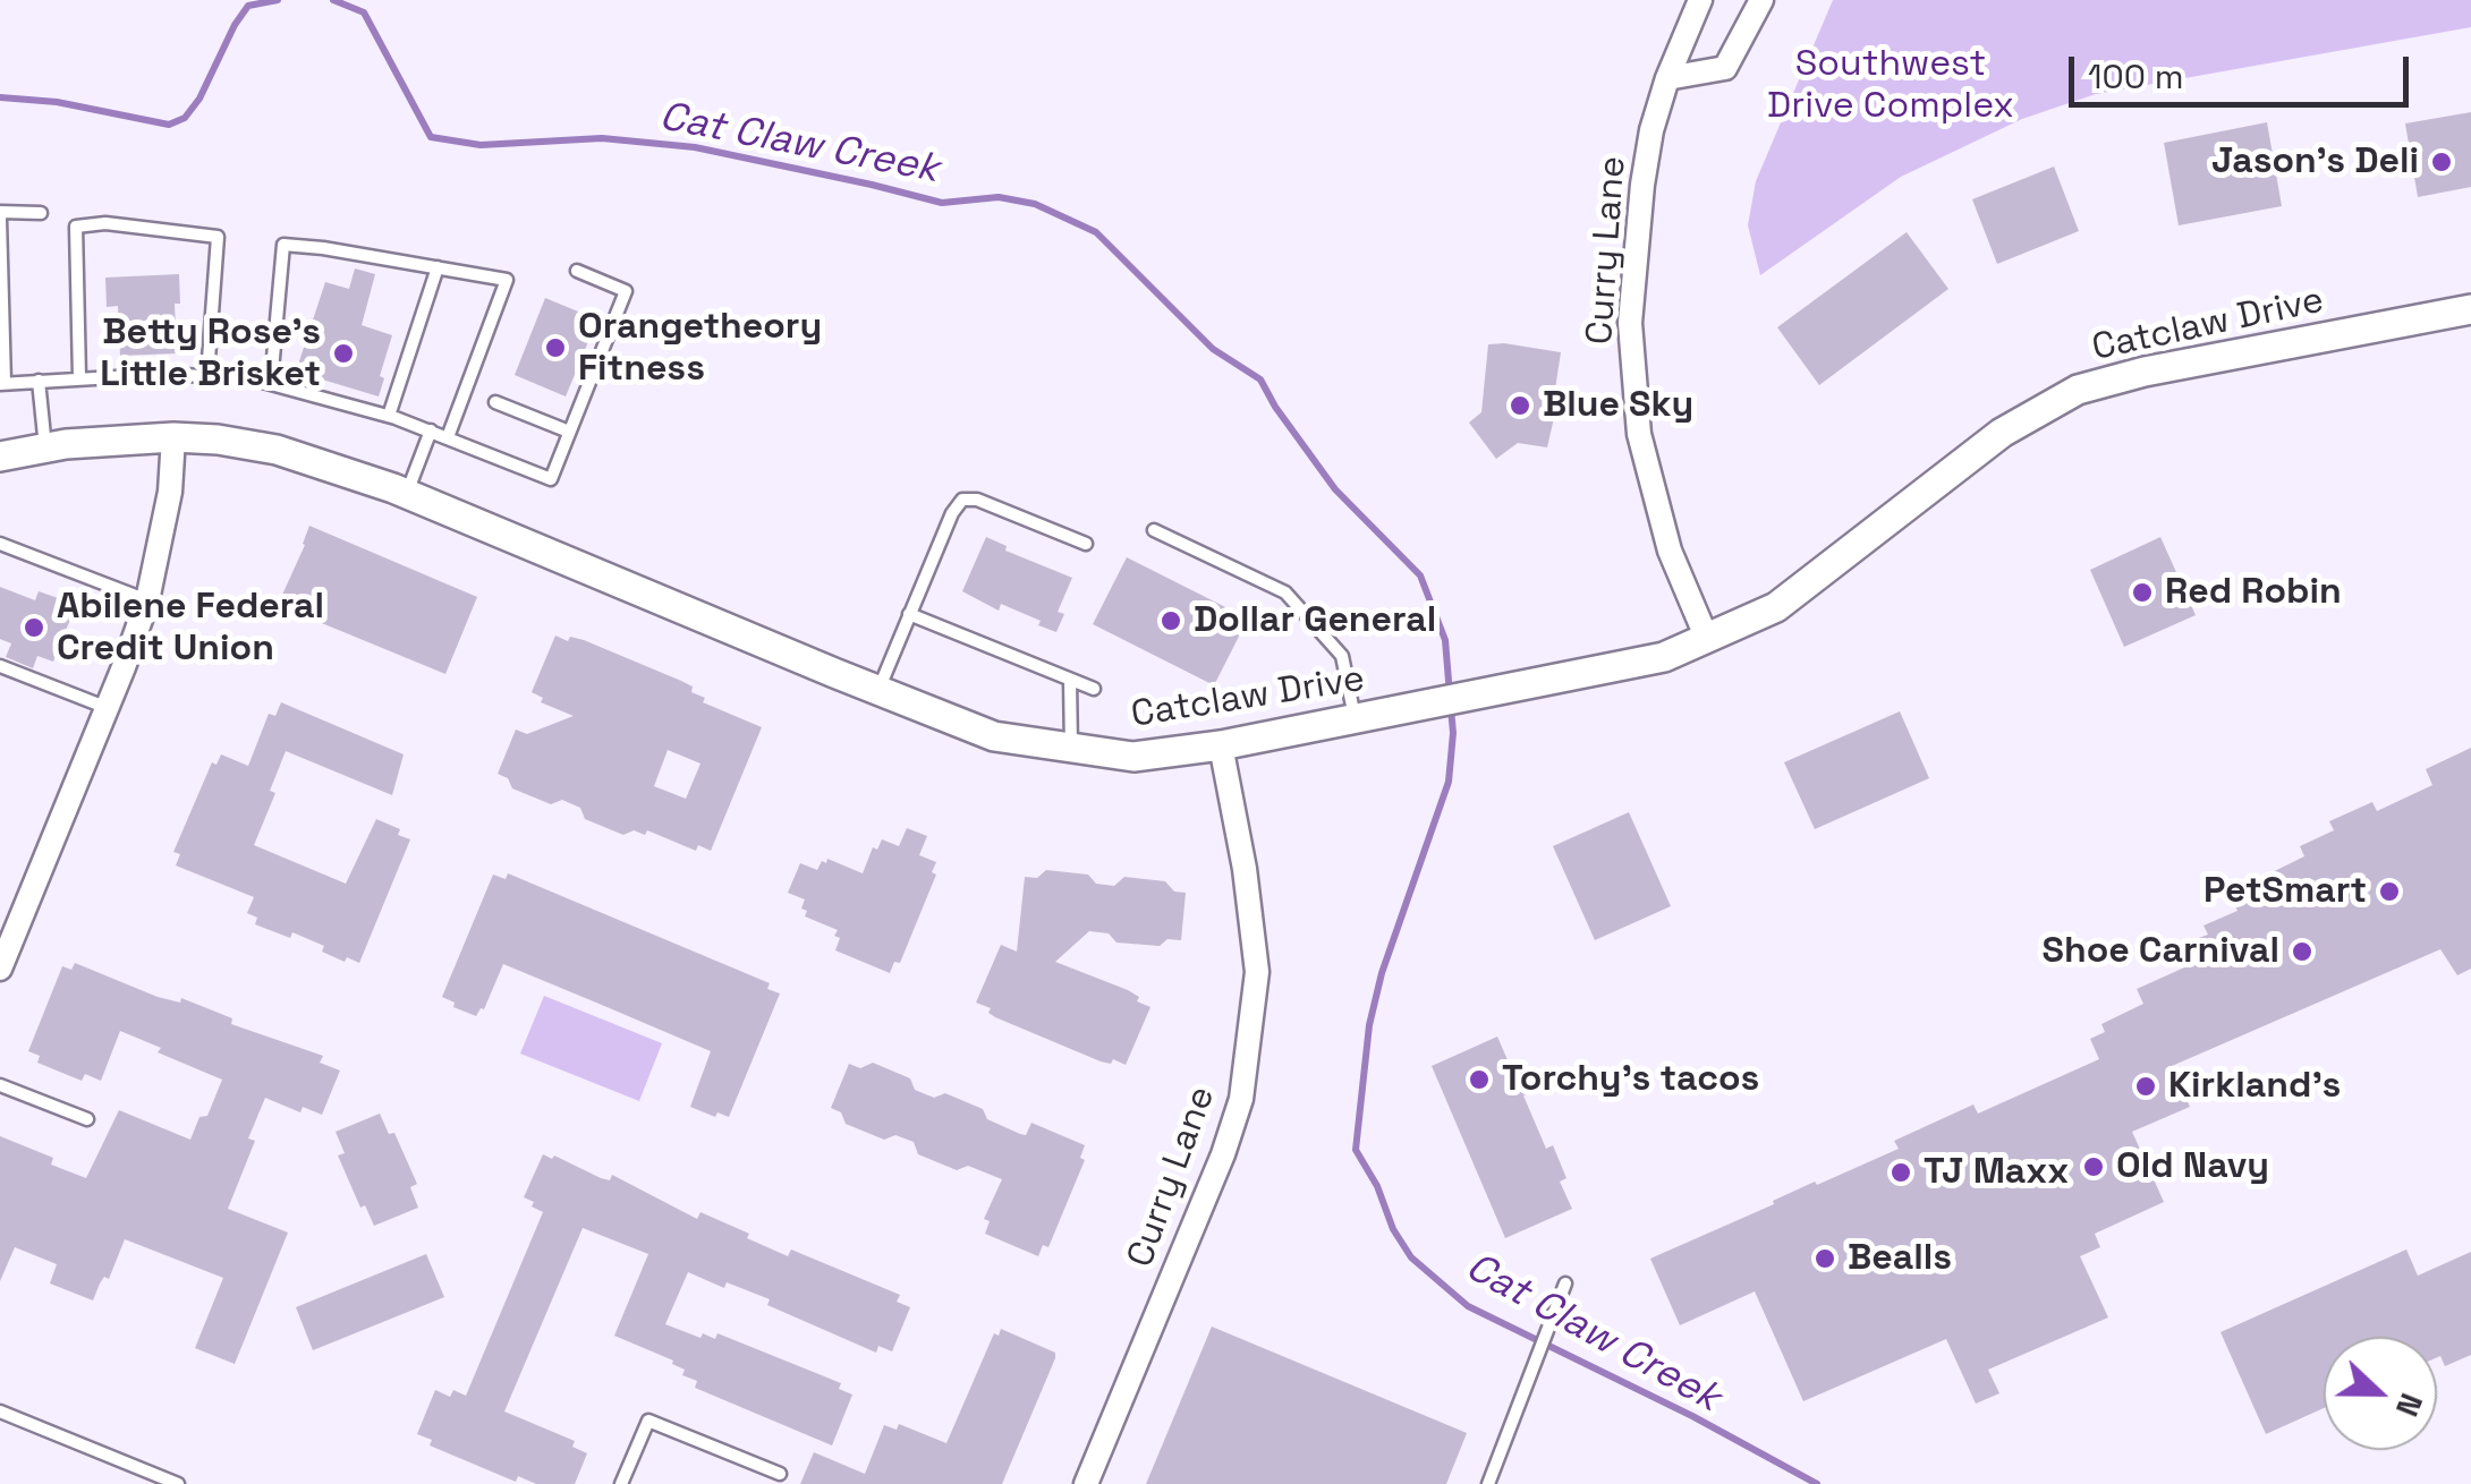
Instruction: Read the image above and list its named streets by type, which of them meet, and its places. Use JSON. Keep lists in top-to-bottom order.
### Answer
{
  "streets": {
    "street": ["Curry Lane", "Catclaw Drive"]
  },
  "crossings": [
    ["Curry Lane", "Catclaw Drive"]
  ],
  "water": ["Cat Claw Creek"],
  "parks": ["Southwest Drive Complex"],
  "places": [
    "Jason's Deli",
    "Orangetheory Fitness",
    "Betty Rose's Little Brisket",
    "Blue Sky",
    "Red Robin",
    "Dollar General",
    "Abilene Federal Credit Union",
    "PetSmart",
    "Shoe Carnival",
    "Torchy's tacos",
    "Kirkland's",
    "Old Navy",
    "TJ Maxx",
    "Bealls"
  ],
  "scale_bar": "100 m",
  "north": "right"
}
